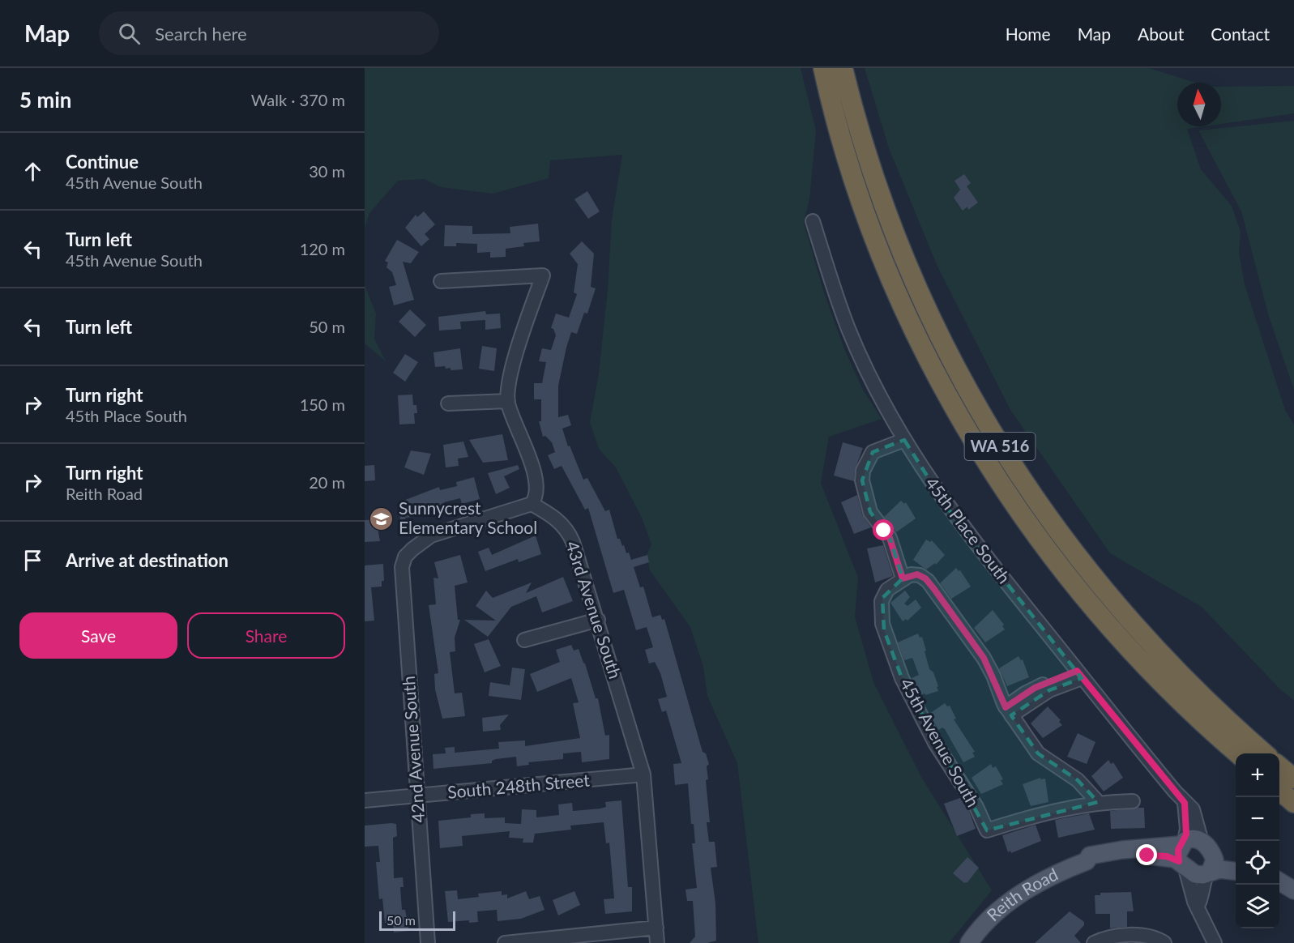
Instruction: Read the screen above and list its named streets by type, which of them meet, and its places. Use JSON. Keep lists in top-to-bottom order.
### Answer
{
  "streets": {
    "highway": ["WA 516"],
    "main road": ["Reith Road"],
    "street": [
      "45th Place South",
      "43rd Avenue South",
      "45th Avenue South",
      "42nd Avenue South",
      "South 248th Street"
    ]
  },
  "crossings": [
    ["45th Place South", "Reith Road"],
    ["43rd Avenue South", "42nd Avenue South"],
    ["43rd Avenue South", "South 248th Street"],
    ["42nd Avenue South", "South 248th Street"]
  ],
  "places": {
    "school or university": ["Sunnycrest Elementary School"]
  },
  "scale_bar": "50 m",
  "north": "top",
  "page": {
    "header": "Map",
    "search": "Search here",
    "nav": [
      "Home",
      "Map",
      "About",
      "Contact"
    ],
    "heading": ["5 min", "Walk · 370 m"],
    "list": [
      ["Continue", "45th Avenue South", "30 m"],
      ["Turn left", "45th Avenue South", "120 m"],
      ["Turn left", "50 m"],
      ["Turn right", "45th Place South", "150 m"],
      ["Turn right", "Reith Road", "20 m"],
      "Arrive at destination"
    ],
    "buttons": ["Save", "Share"],
    "map_buttons": ["+", "−"],
    "scale": "50 m"
  }
}
